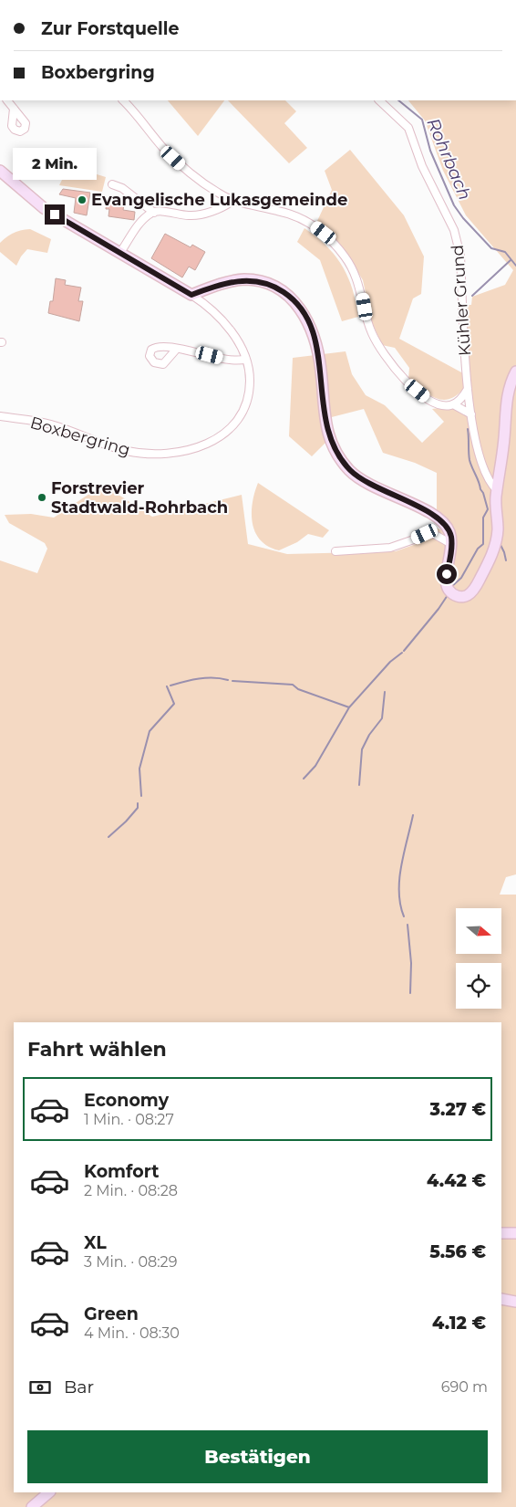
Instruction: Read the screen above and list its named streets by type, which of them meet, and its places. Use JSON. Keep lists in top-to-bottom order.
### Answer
{
  "streets": {
    "street": ["Kühler Grund", "Boxbergring"]
  },
  "water": ["Rohrbach"],
  "places": ["Evangelische Lukasgemeinde", "Forstrevier Stadtwald-Rohrbach"],
  "north": "right",
  "page": {
    "banner": ["Zur Forstquelle", "Boxbergring"],
    "bubble": "2 Min.",
    "heading": "Fahrt wählen",
    "list": [
      {
        "name": "Economy",
        "note": "1 Min. · 08:27",
        "value": "3.27 €"
      },
      {
        "name": "Komfort",
        "note": "2 Min. · 08:28",
        "value": "4.42 €"
      },
      {
        "name": "XL",
        "note": "3 Min. · 08:29",
        "value": "5.56 €"
      },
      {
        "name": "Green",
        "note": "4 Min. · 08:30",
        "value": "4.12 €"
      }
    ],
    "pay": ["Bar", "690 m"],
    "buttons": "Bestätigen"
  }
}
